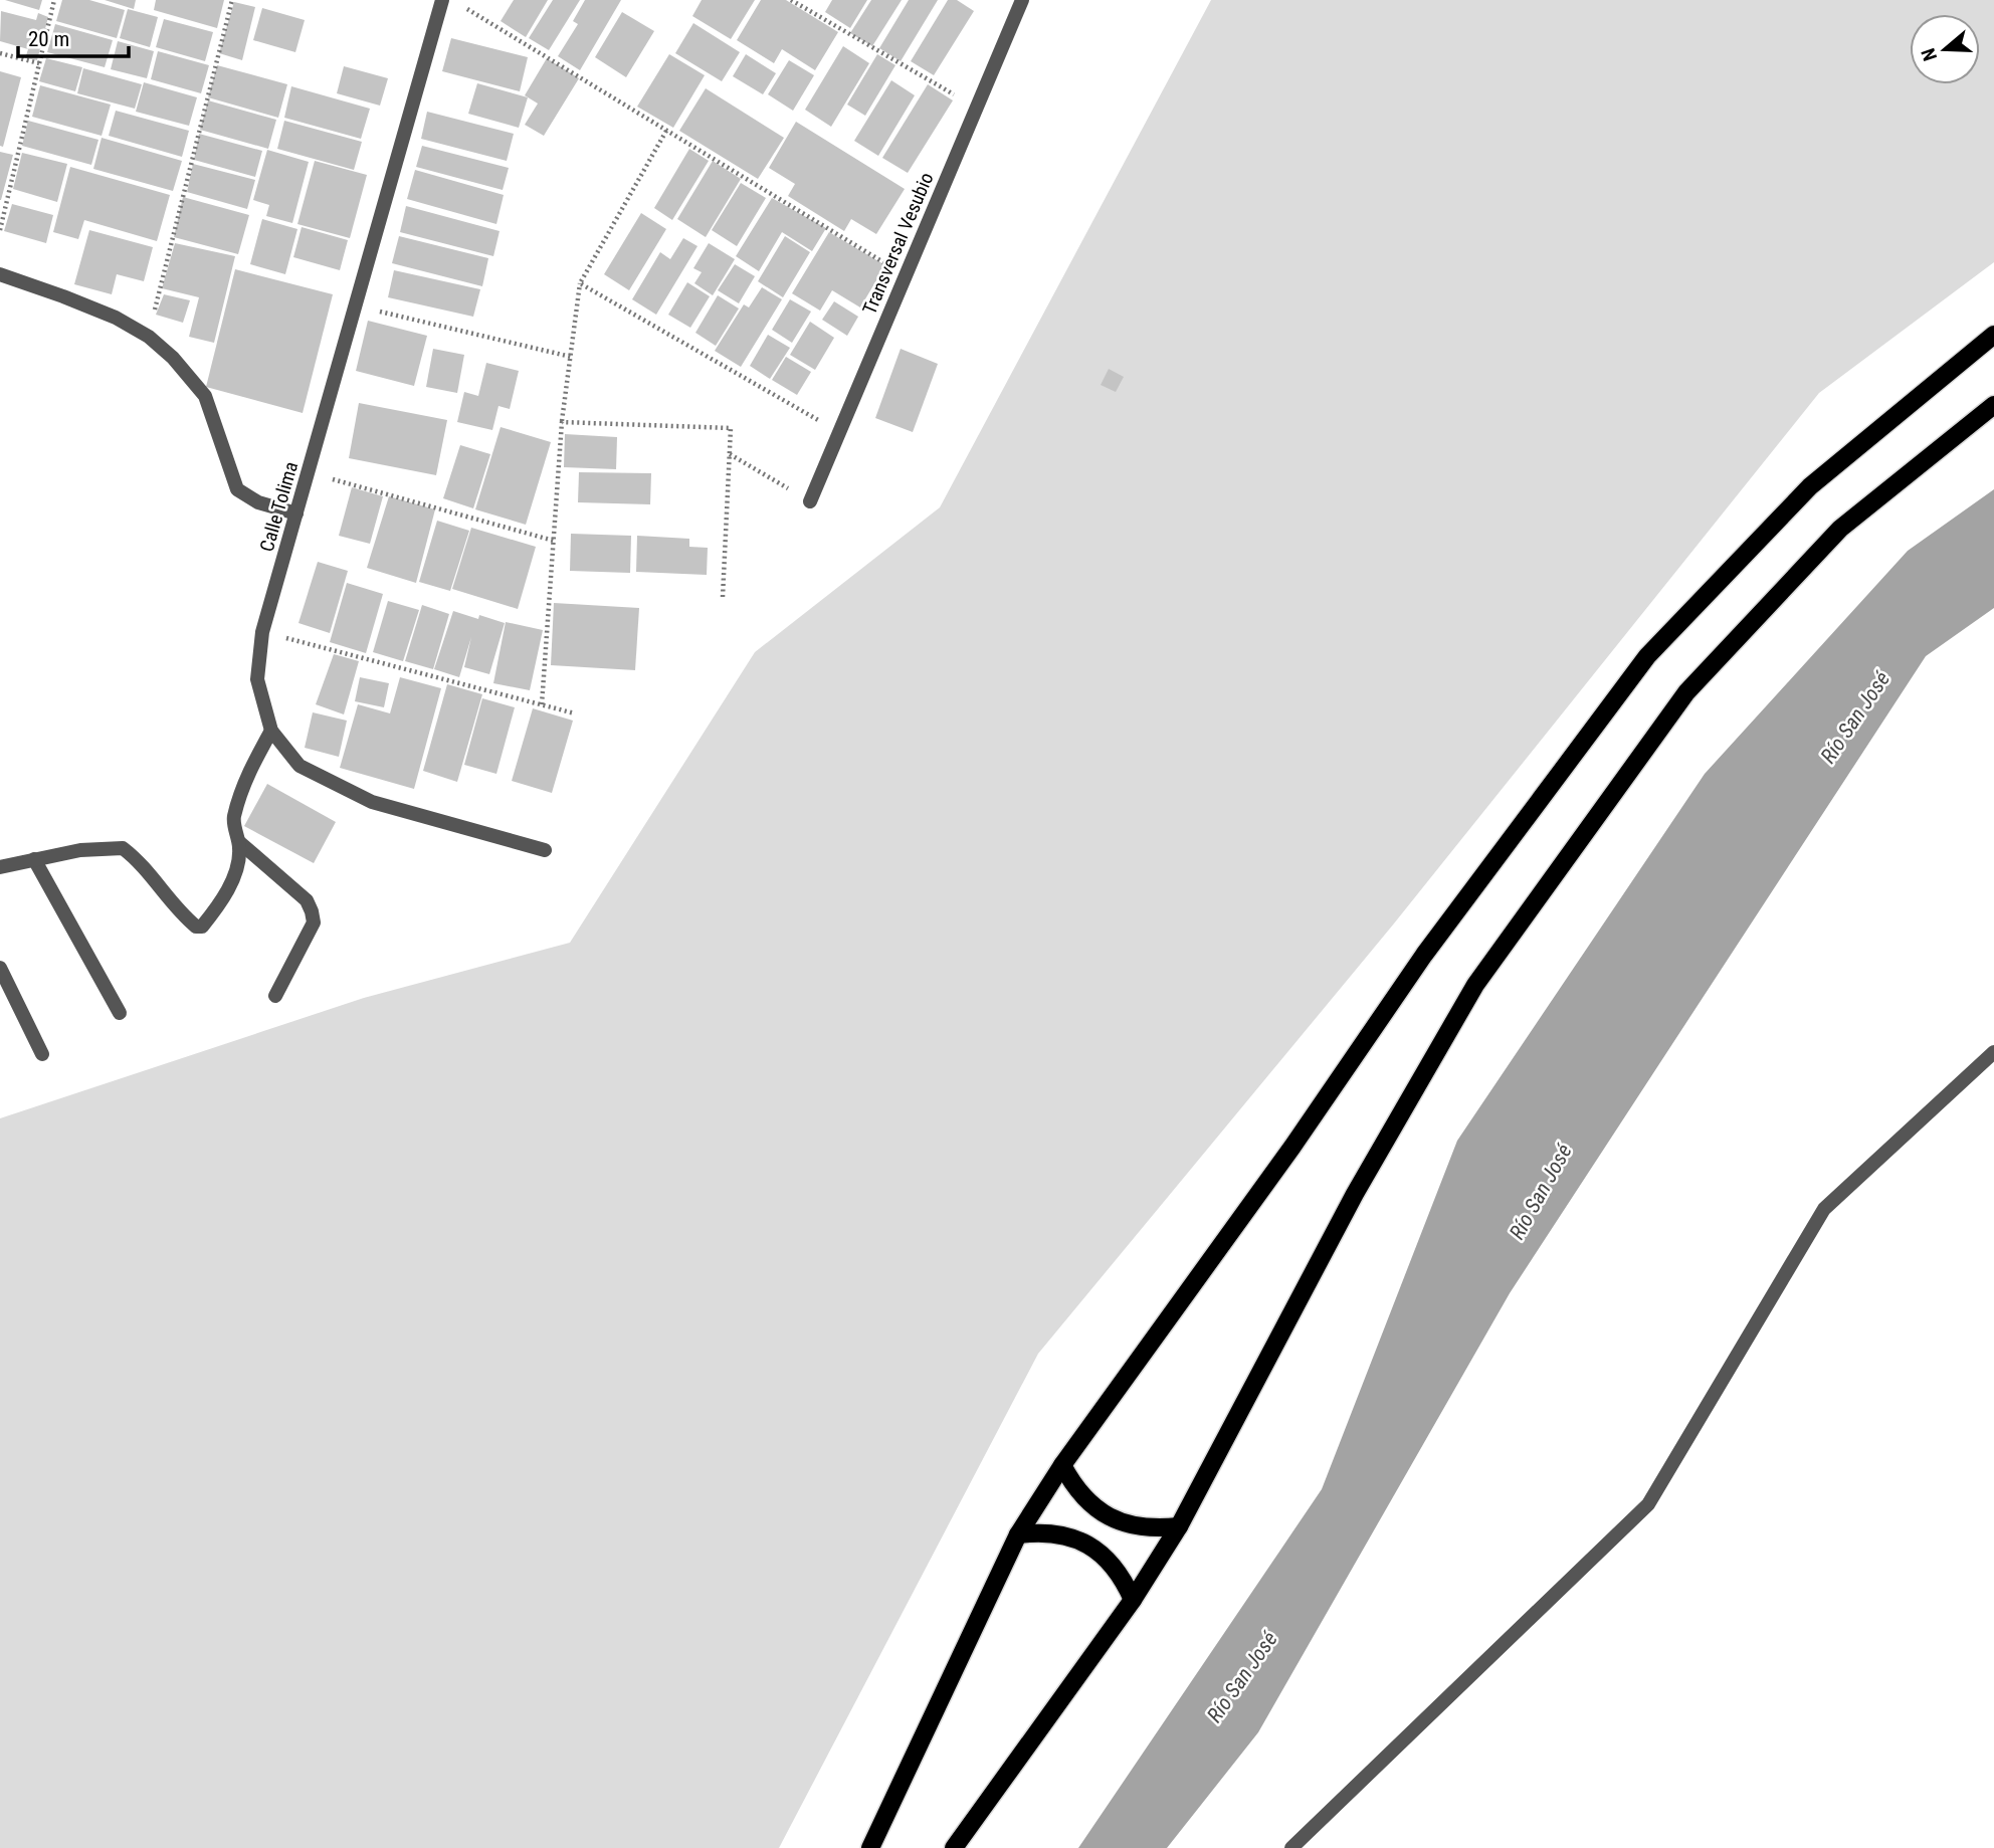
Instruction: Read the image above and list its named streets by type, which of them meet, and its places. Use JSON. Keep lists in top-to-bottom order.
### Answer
{
  "streets": {
    "street": ["Transversal Vesubio", "Calle Tolima"]
  },
  "water": ["Río San José"],
  "scale_bar": "20 m",
  "north": "left"
}
